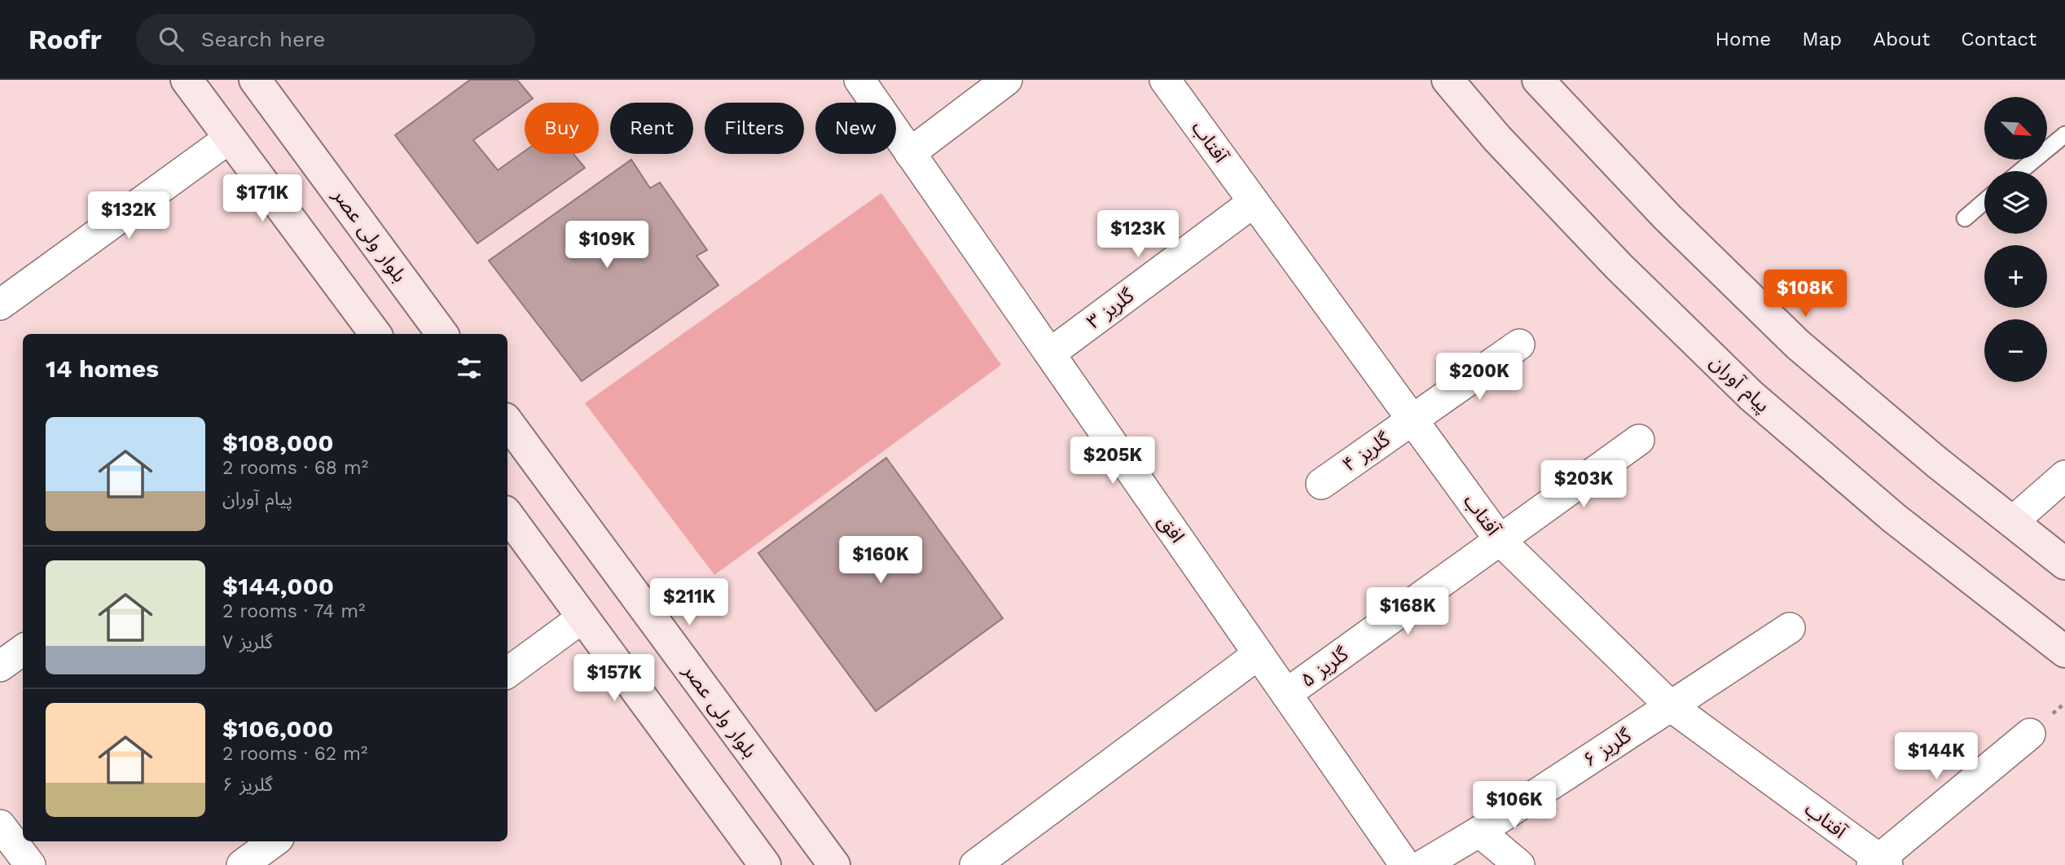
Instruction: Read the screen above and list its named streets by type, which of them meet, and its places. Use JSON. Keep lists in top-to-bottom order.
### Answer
{
  "streets": {
    "main road": ["بلوار ولی عصر", "پیام آوران"],
    "street": [
      "آفتاب",
      "گلریز ۳",
      "گلریز ۴",
      "افق",
      "گلریز ۵",
      "گلریز ۶"
    ]
  },
  "crossings": [
    ["آفتاب", "گلریز ۳"],
    ["آفتاب", "گلریز ۴"],
    ["آفتاب", "گلریز ۵"],
    ["آفتاب", "گلریز ۶"],
    ["گلریز ۳", "افق"],
    ["افق", "گلریز ۵"]
  ],
  "north": "bottom right",
  "page": {
    "header": "Roofr",
    "search": "Search here",
    "nav": [
      "Home",
      "Map",
      "About",
      "Contact"
    ],
    "map_buttons": ["+", "−"],
    "chip": [
      "Buy",
      "Rent",
      "Filters",
      "New"
    ],
    "price": [
      "$171K",
      "$132K",
      "$123K",
      "$109K",
      "$108K",
      "$200K",
      "$205K",
      "$203K",
      "$160K",
      "$211K",
      "$168K",
      "$157K",
      "$144K",
      "$106K"
    ],
    "heading": "14 homes",
    "list": [
      {
        "name": "$108,000",
        "note": "2 rooms · 68 m² · پیام آوران"
      },
      {
        "name": "$144,000",
        "note": "2 rooms · 74 m² · گلریز ۷"
      },
      {
        "name": "$106,000",
        "note": "2 rooms · 62 m² · گلریز ۶"
      }
    ]
  }
}
